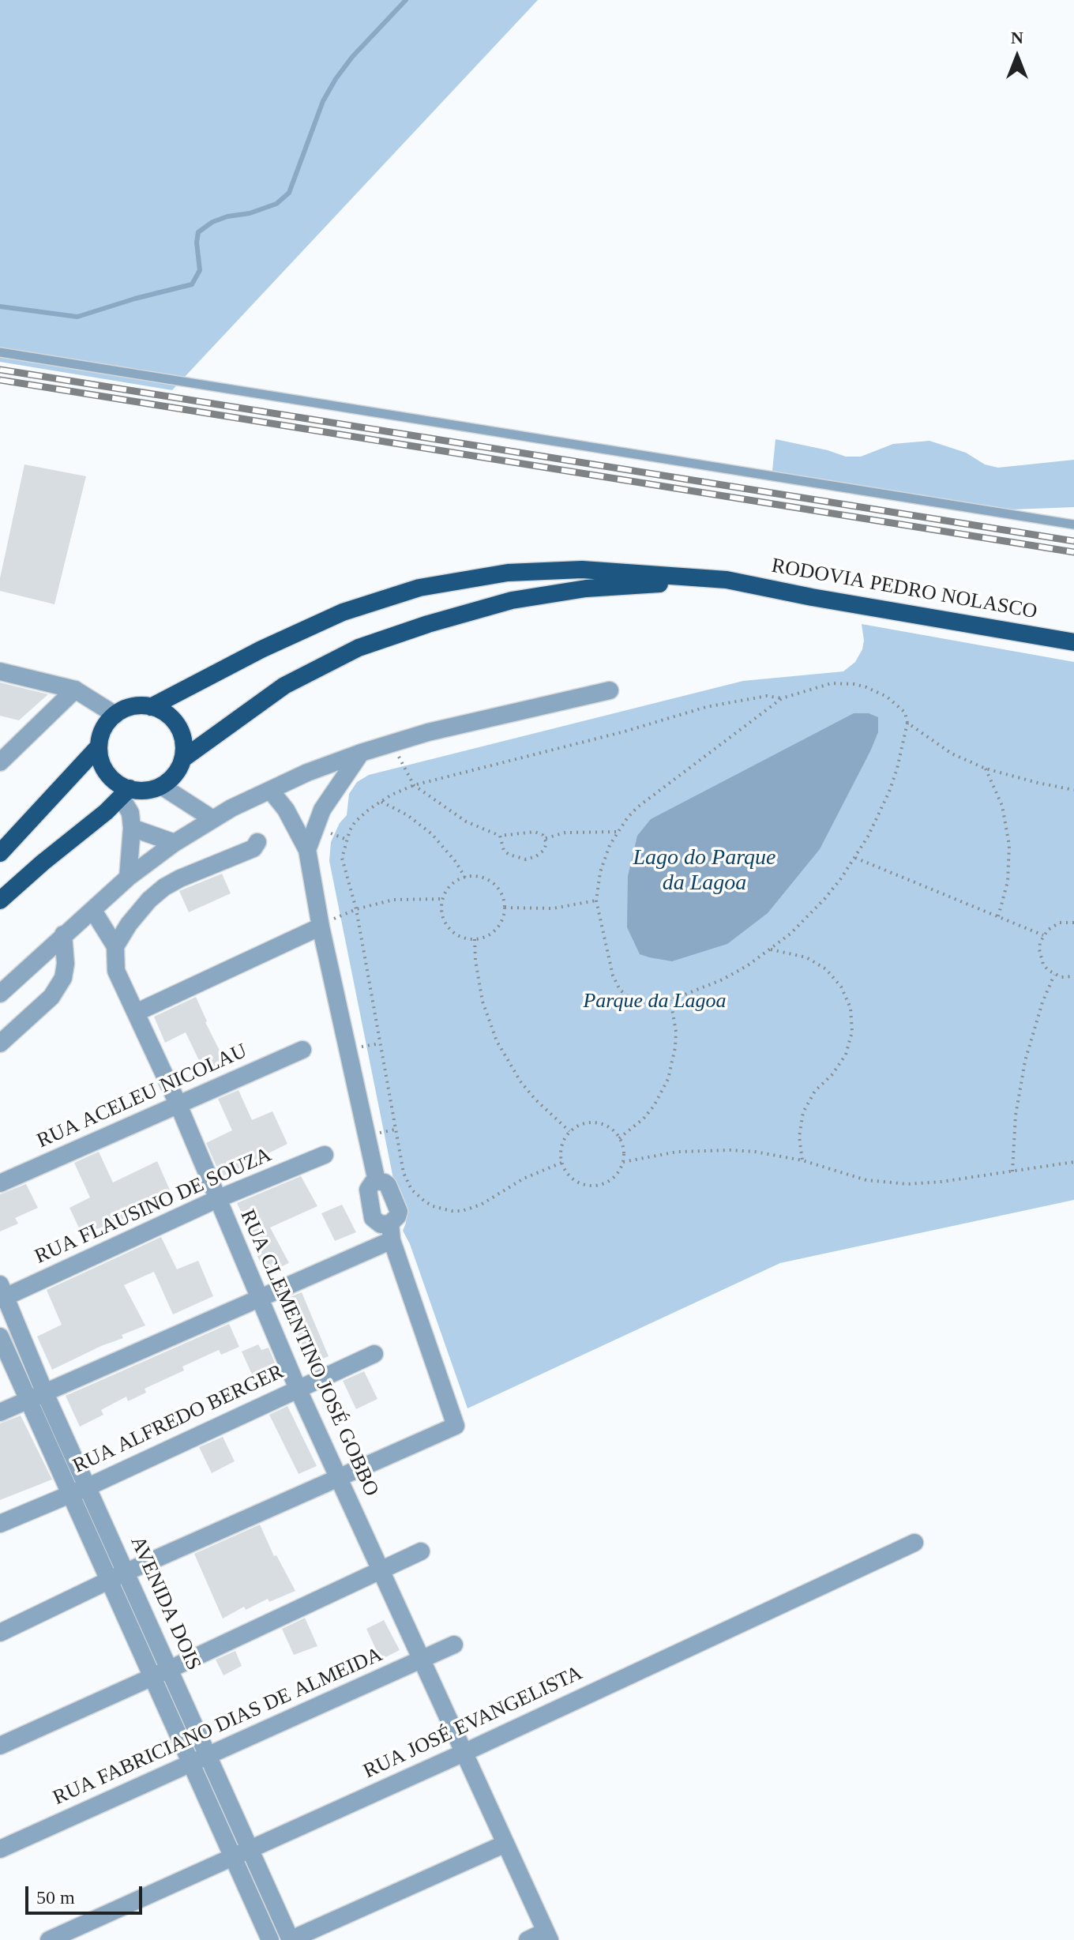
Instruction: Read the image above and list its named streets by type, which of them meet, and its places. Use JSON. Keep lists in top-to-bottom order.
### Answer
{
  "streets": {
    "highway": ["RODOVIA PEDRO NOLASCO"],
    "street": [
      "RUA ACELEU NICOLAU",
      "RUA FLAUSINO DE SOUZA",
      "RUA CLEMENTINO JOSÉ GOBBO",
      "RUA ALFREDO BERGER",
      "AVENIDA DOIS",
      "RUA JOSÉ EVANGELISTA",
      "RUA FABRICIANO DIAS DE ALMEIDA"
    ]
  },
  "crossings": [
    ["RUA ACELEU NICOLAU", "RUA CLEMENTINO JOSÉ GOBBO"],
    ["RUA FLAUSINO DE SOUZA", "RUA CLEMENTINO JOSÉ GOBBO"],
    ["RUA FLAUSINO DE SOUZA", "AVENIDA DOIS"],
    ["RUA CLEMENTINO JOSÉ GOBBO", "RUA ALFREDO BERGER"],
    ["RUA CLEMENTINO JOSÉ GOBBO", "RUA JOSÉ EVANGELISTA"],
    ["RUA CLEMENTINO JOSÉ GOBBO", "RUA FABRICIANO DIAS DE ALMEIDA"],
    ["RUA ALFREDO BERGER", "AVENIDA DOIS"],
    ["AVENIDA DOIS", "RUA JOSÉ EVANGELISTA"],
    ["AVENIDA DOIS", "RUA FABRICIANO DIAS DE ALMEIDA"]
  ],
  "water": ["Lago do Parque da Lagoa"],
  "parks": ["Parque da Lagoa"],
  "scale_bar": "50 m",
  "north": "top"
}
